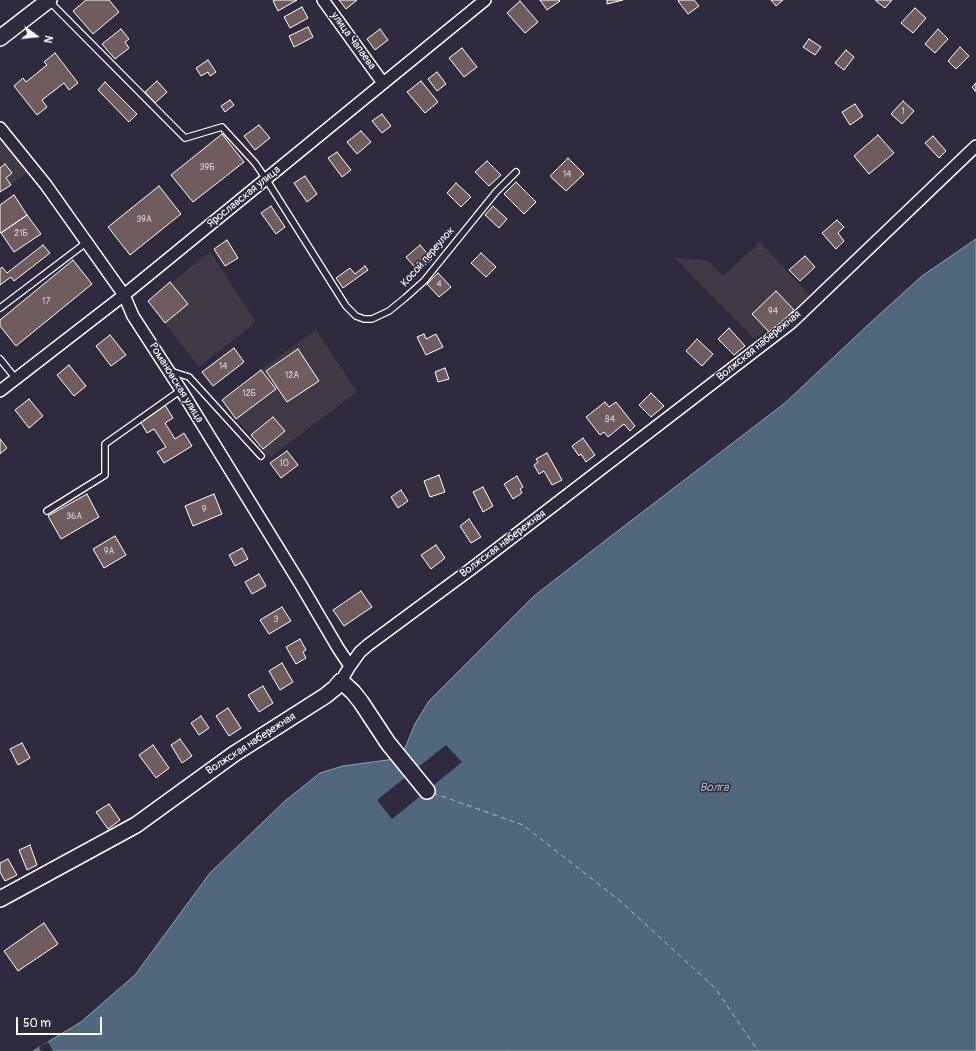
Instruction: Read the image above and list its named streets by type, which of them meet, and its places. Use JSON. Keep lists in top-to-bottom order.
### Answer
{
  "streets": {
    "street": [
      "улица Чапаева",
      "Ярославская улица",
      "Волжская набережная",
      "Романовская улица"
    ],
    "lane": ["Косой переулок"]
  },
  "crossings": [
    ["улица Чапаева", "Ярославская улица"],
    ["Ярославская улица", "Косой переулок"],
    ["Ярославская улица", "Романовская улица"],
    ["Волжская набережная", "Романовская улица"]
  ],
  "water": ["Волга"],
  "house_numbers": [
    "1",
    "39Б",
    "14",
    "39А",
    "21Б",
    "4",
    "17",
    "94",
    "14",
    "12А",
    "12Б",
    "84",
    "10",
    "9",
    "36А",
    "9А",
    "3"
  ],
  "scale_bar": "50 m",
  "north": "right"
}
